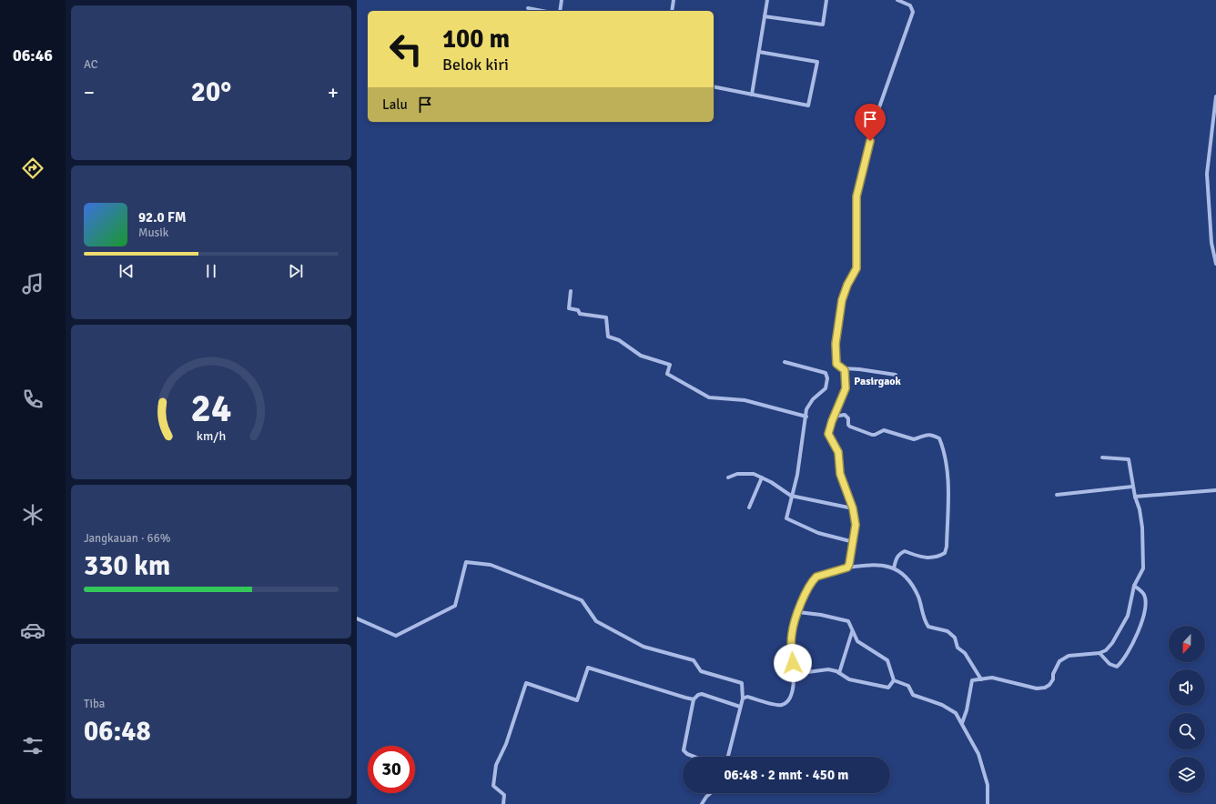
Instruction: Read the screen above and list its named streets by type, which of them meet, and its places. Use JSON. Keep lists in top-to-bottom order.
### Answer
{
  "districts": ["Pasirgaok"],
  "north": "bottom",
  "page": {
    "tabs": "06:46",
    "tile": [
      "AC",
      ["Jangkauan · 66%", "330 km"],
      ["Tiba", "06:48"]
    ],
    "turn": ["100 m", "Belok kiri"],
    "heat": ["−", "20°", "+"],
    "then": "Lalu",
    "song": ["92.0 FM", "Musik"],
    "limit": "30",
    "trip": "06:48 · 2 mnt · 450 m",
    "gauge": ["24", "km/h"]
  }
}
